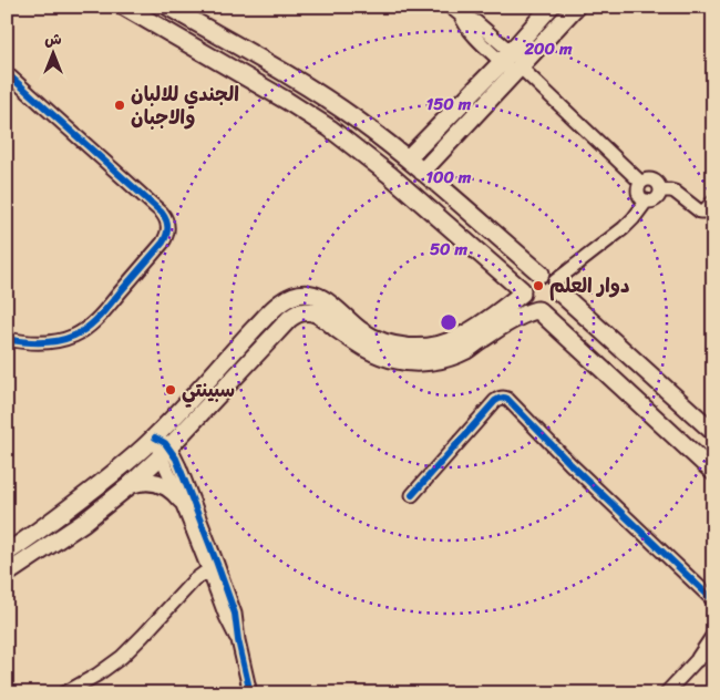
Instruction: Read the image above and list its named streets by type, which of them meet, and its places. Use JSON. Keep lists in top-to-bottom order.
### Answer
{
  "places": ["الجندي للالبان والاجبان", "دوار العلم", "سبينتي"],
  "north": "top",
  "rings": [
    "200 m",
    "150 m",
    "100 m",
    "50 m"
  ]
}
